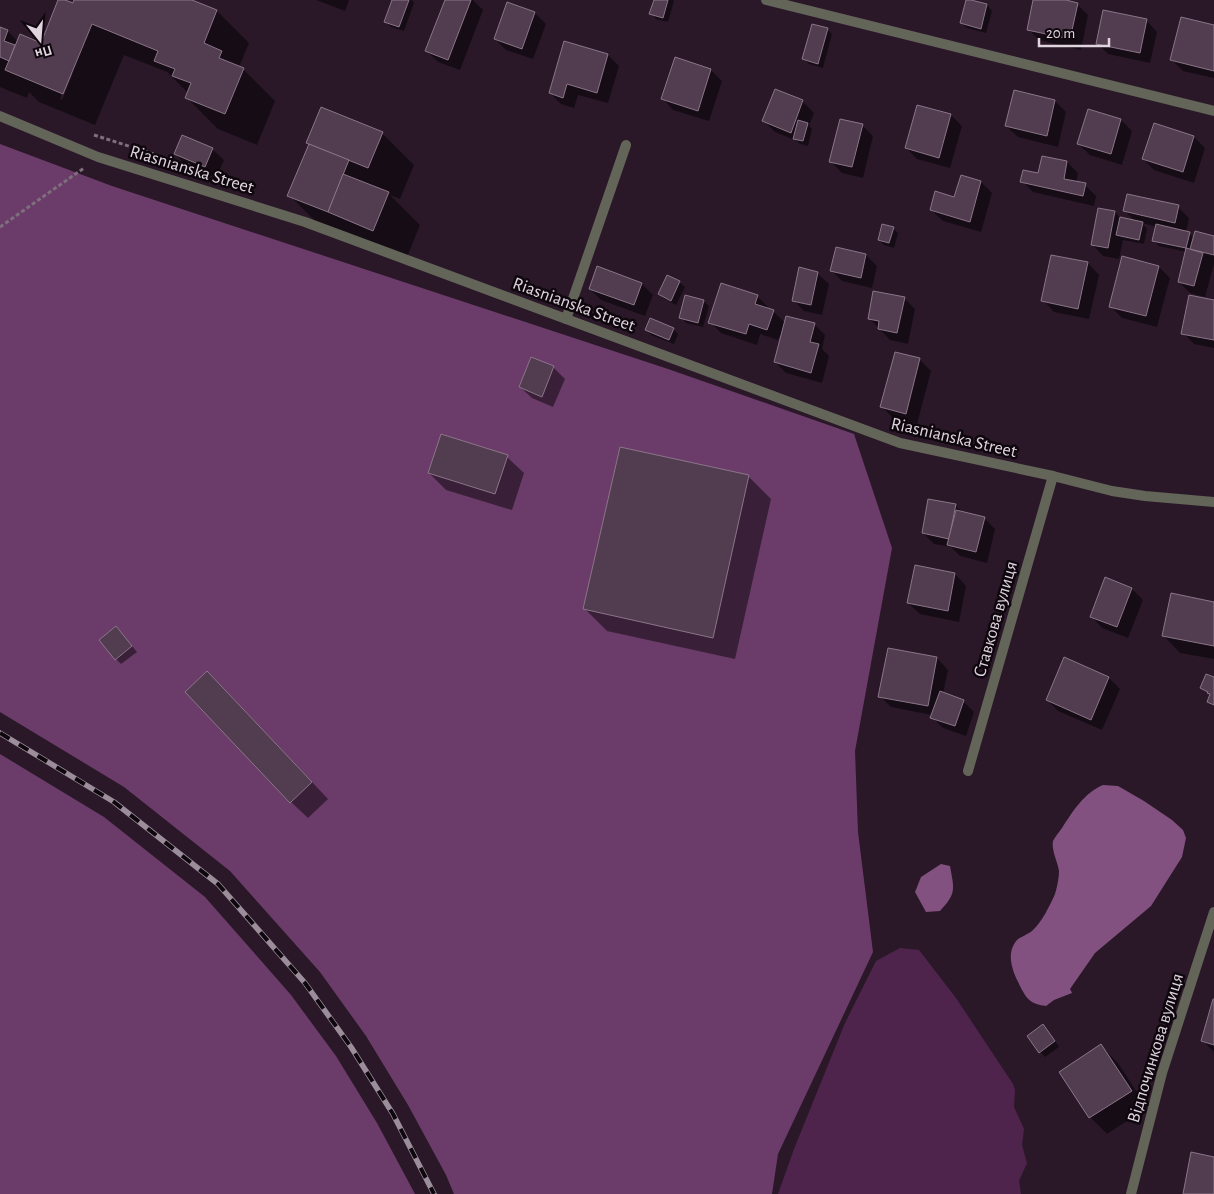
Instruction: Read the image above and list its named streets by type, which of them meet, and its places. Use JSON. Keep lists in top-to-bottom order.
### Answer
{
  "streets": {
    "street": ["Riasnianska Street", "Ставкова вулиця", "Відпочинкова вулиця"]
  },
  "crossings": [
    ["Riasnianska Street", "Ставкова вулиця"]
  ],
  "scale_bar": "20 m",
  "north": "bottom"
}
